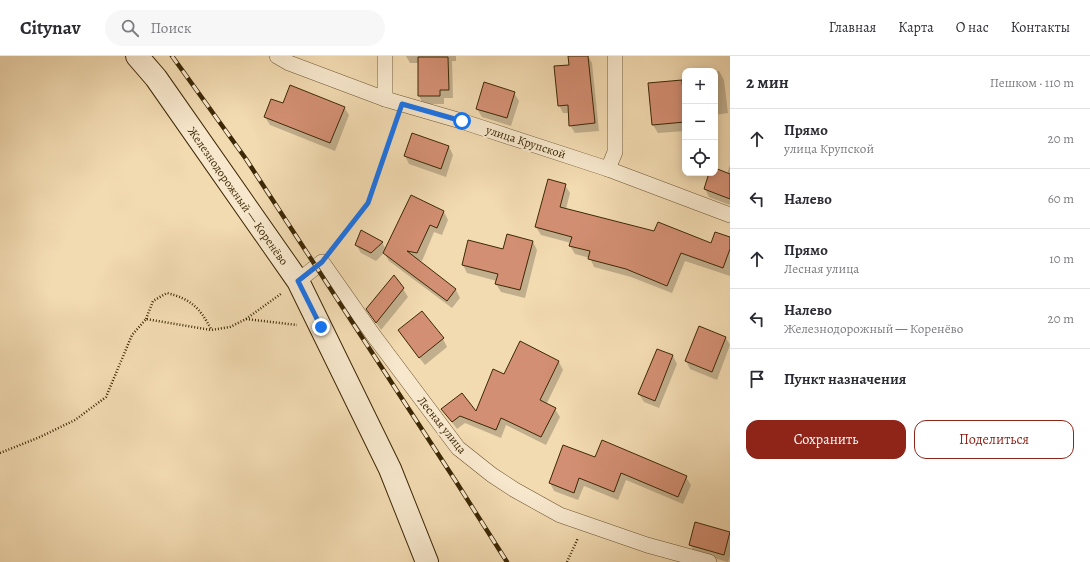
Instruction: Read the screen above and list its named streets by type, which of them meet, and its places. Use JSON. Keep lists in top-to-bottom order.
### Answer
{
  "streets": {
    "main road": ["Железнодорожный — Коренёво"],
    "street": ["улица Крупской", "Лесная улица"]
  },
  "page": {
    "header": "Citynav",
    "search": "Поиск",
    "nav": [
      "Главная",
      "Карта",
      "О нас",
      "Контакты"
    ],
    "heading": ["2 мин", "Пешком · 110 m"],
    "map_buttons": ["+", "−"],
    "list": [
      ["Прямо", "улица Крупской", "20 m"],
      ["Налево", "60 m"],
      ["Прямо", "Лесная улица", "10 m"],
      ["Налево", "Железнодорожный — Коренёво", "20 m"],
      "Пункт назначения"
    ],
    "buttons": ["Сохранить", "Поделиться"]
  }
}
